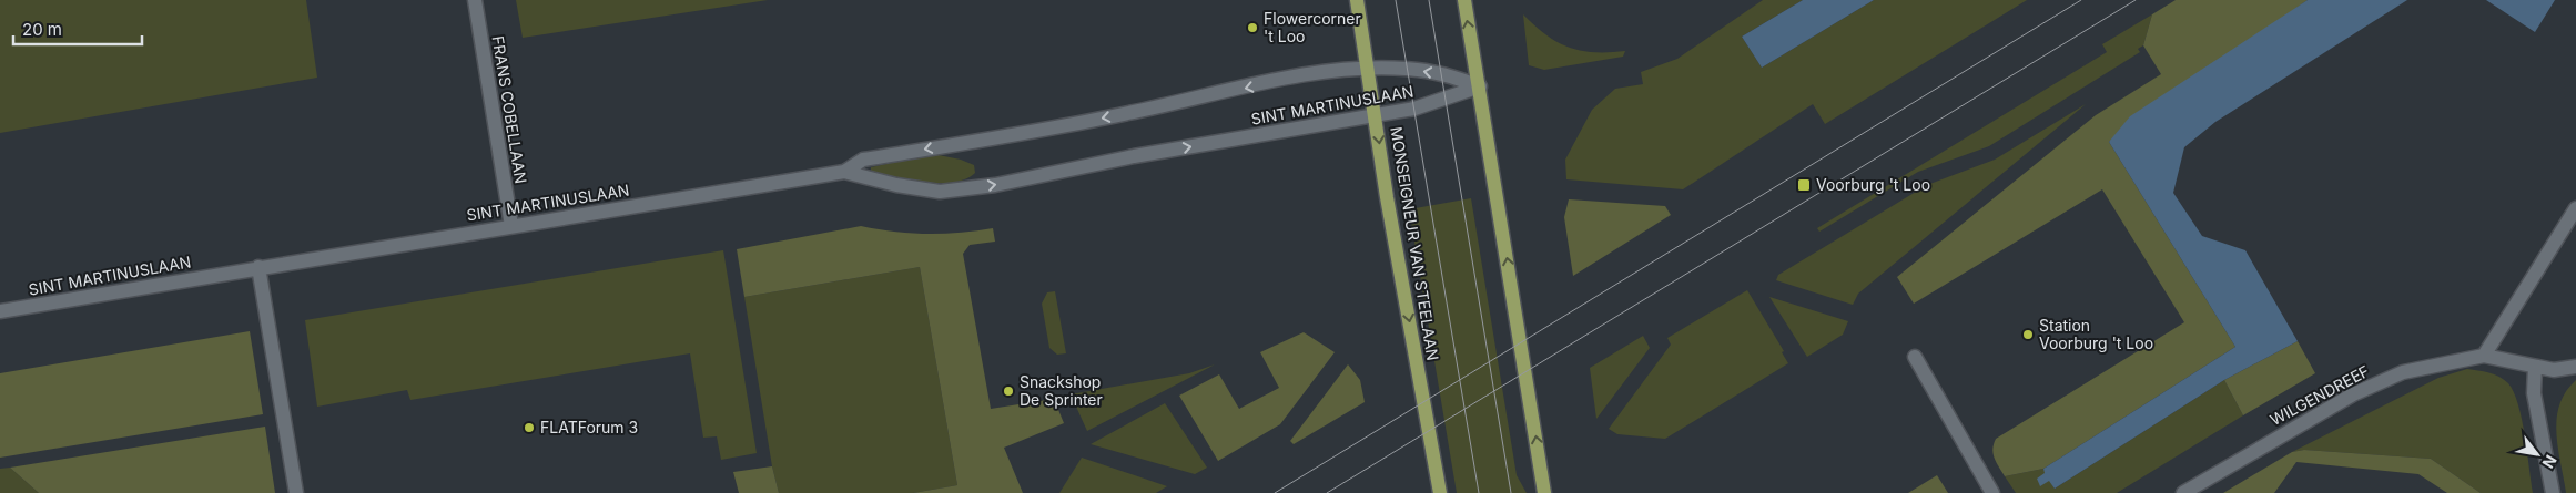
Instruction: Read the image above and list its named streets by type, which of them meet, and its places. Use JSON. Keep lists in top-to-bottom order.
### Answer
{
  "streets": {
    "main road": ["MONSEIGNEUR VAN STEELAAN"],
    "street": ["SINT MARTINUSLAAN", "FRANS COBELLAAN", "WILGENDREEF"]
  },
  "crossings": [
    ["SINT MARTINUSLAAN", "FRANS COBELLAAN"],
    ["SINT MARTINUSLAAN", "MONSEIGNEUR VAN STEELAAN"]
  ],
  "places": {
    "other": [
      "Flowercorner 't Loo",
      "Station Voorburg 't Loo",
      "Snackshop De Sprinter",
      "FLATForum 3"
    ],
    "transit": ["Voorburg 't Loo"]
  },
  "scale_bar": "20 m",
  "north": "bottom right"
}
